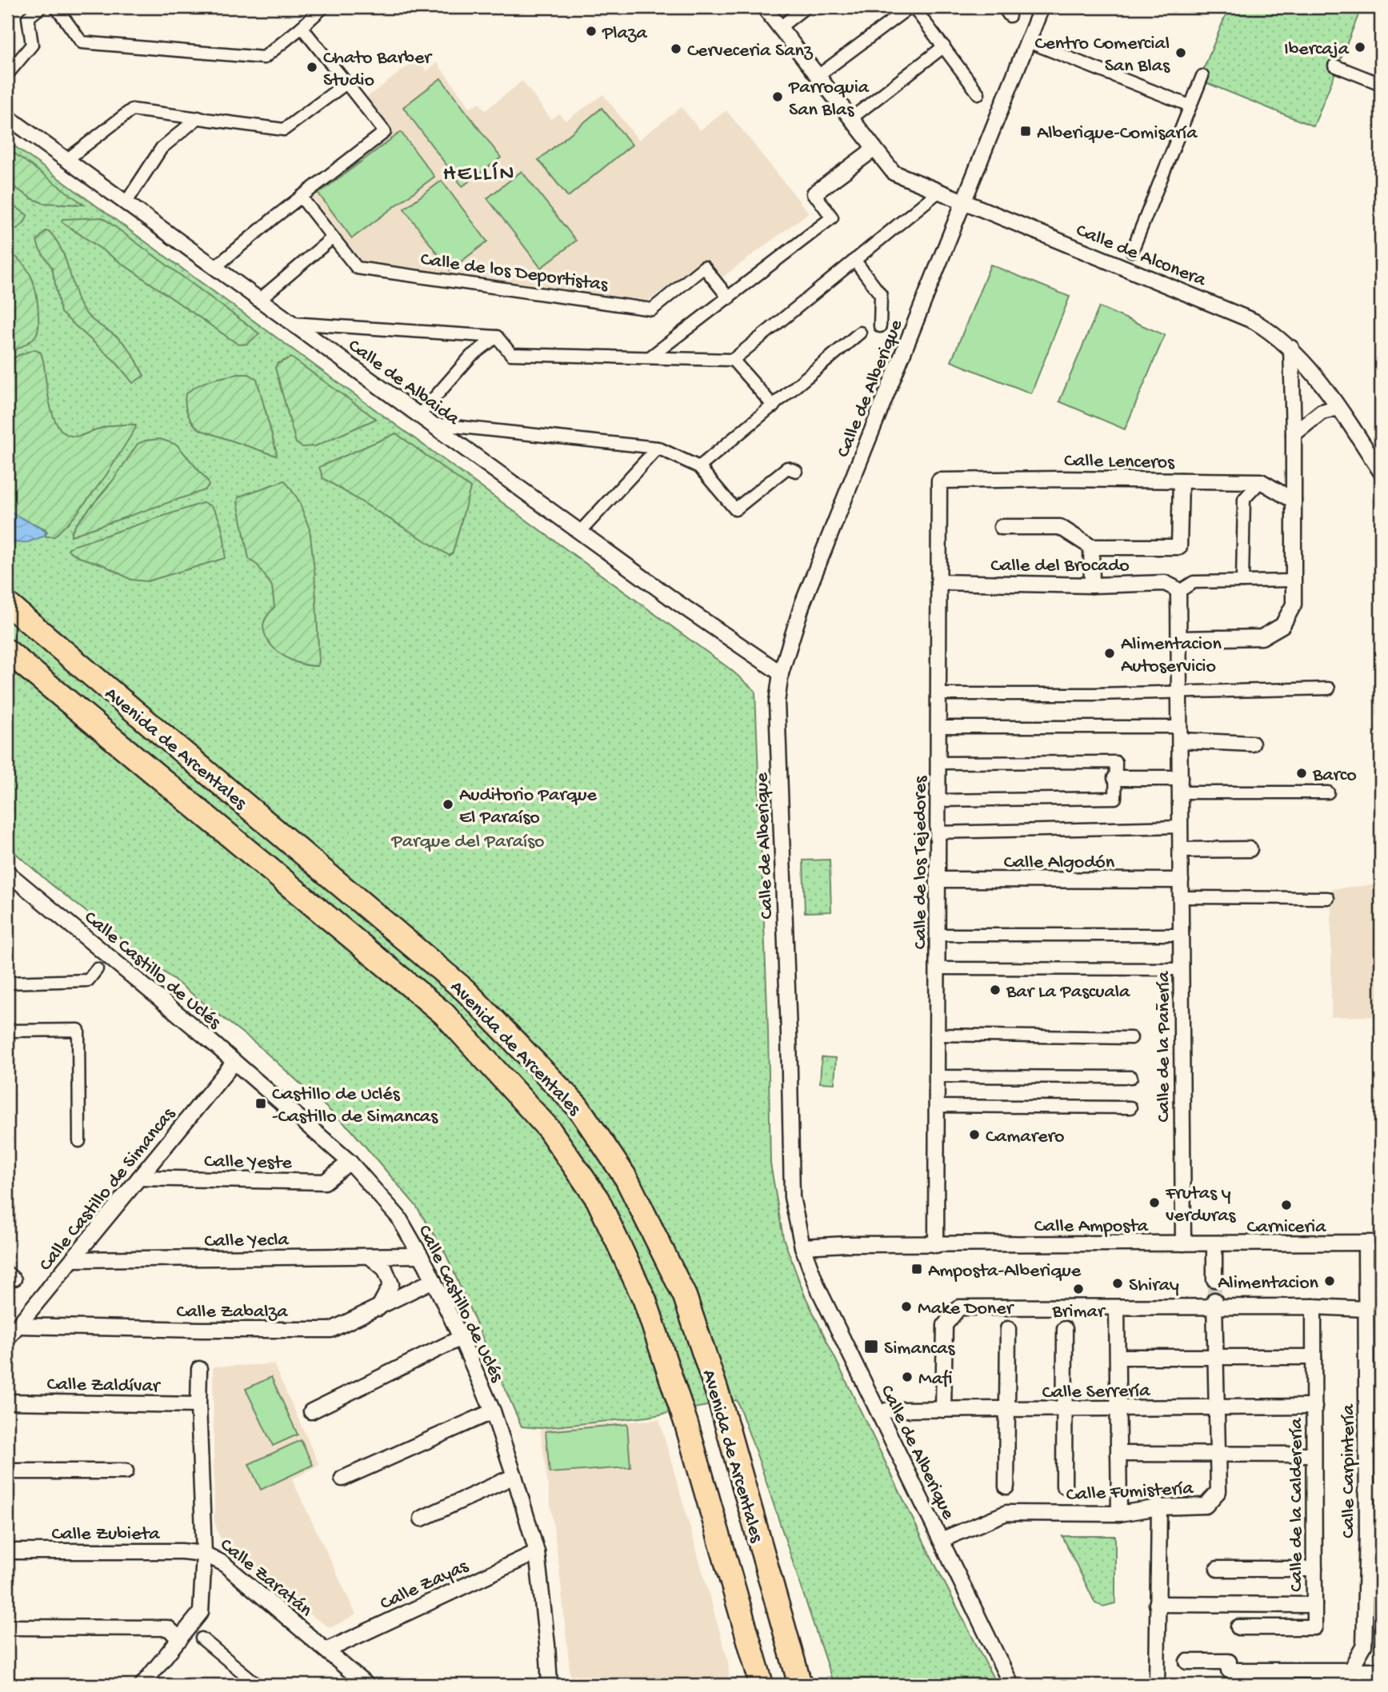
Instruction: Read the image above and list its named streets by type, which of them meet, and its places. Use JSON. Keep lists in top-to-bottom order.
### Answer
{
  "streets": {
    "main road": ["Avenida de Arcentales"],
    "street": [
      "Calle de Alconera",
      "Calle de los Deportistas",
      "Calle de Albaida",
      "Calle de Alberique",
      "Calle Lenceros",
      "Calle del Brocado",
      "Calle Algodón",
      "Calle de los Tejedores",
      "Calle Castillo de Uclés",
      "Calle de la Pañería",
      "Calle Yeste",
      "Calle Castillo de Simancas",
      "Calle Amposta",
      "Calle Yecla",
      "Calle Zabalza",
      "Calle Zaldívar",
      "Calle Serrería",
      "Calle Carpintería",
      "Calle Fumistería",
      "Calle de la Calderería",
      "Calle Zubieta",
      "Calle Zaratán",
      "Calle Zayas"
    ]
  },
  "crossings": [
    ["Calle de Alconera", "Calle de Alberique"],
    ["Calle de Albaida", "Calle de Alberique"],
    ["Calle de Alberique", "Calle Amposta"],
    ["Calle de Alberique", "Calle Serrería"],
    ["Calle de Alberique", "Calle Fumistería"],
    ["Calle Lenceros", "Calle de los Tejedores"],
    ["Calle del Brocado", "Calle de los Tejedores"],
    ["Calle del Brocado", "Calle de la Pañería"],
    ["Calle Algodón", "Calle de los Tejedores"],
    ["Calle Algodón", "Calle de la Pañería"],
    ["Calle de los Tejedores", "Calle Amposta"],
    ["Calle Castillo de Uclés", "Calle Yeste"],
    ["Calle Castillo de Uclés", "Calle Castillo de Simancas"],
    ["Calle Castillo de Uclés", "Calle Yecla"],
    ["Calle Castillo de Uclés", "Calle Zabalza"],
    ["Calle Castillo de Uclés", "Calle Zayas"],
    ["Calle de la Pañería", "Calle Amposta"],
    ["Calle Yeste", "Calle Castillo de Simancas"],
    ["Calle Castillo de Simancas", "Calle Yecla"],
    ["Calle Castillo de Simancas", "Calle Zabalza"],
    ["Calle Amposta", "Calle Carpintería"],
    ["Calle Zaldívar", "Calle Zaratán"],
    ["Calle Serrería", "Calle de la Calderería"],
    ["Calle Zubieta", "Calle Zaratán"],
    ["Calle Zaratán", "Calle Zayas"]
  ],
  "districts": ["HELLÍN"],
  "parks": ["Parque del Paraíso"],
  "places": {
    "other": [
      "Plaza",
      "Ibercaja",
      "Cerveceria Sanz",
      "Centro Comercial San Blas",
      "Chato Barber Studio",
      "Parroquia San Blas",
      "Alimentacion Autoservicio",
      "Barco",
      "Auditorio Parque El Paraíso",
      "Bar La Pascuala",
      "Camarero",
      "Frutas y verduras",
      "Carniceria",
      "Alimentacion",
      "Shiray",
      "Brimar",
      "Make Doner",
      "Mafi"
    ],
    "transit": [
      "Alberique-Comisaría",
      "Castillo de Uclés -Castillo de Simancas",
      "Amposta-Alberique",
      "Simancas"
    ]
  }
}
